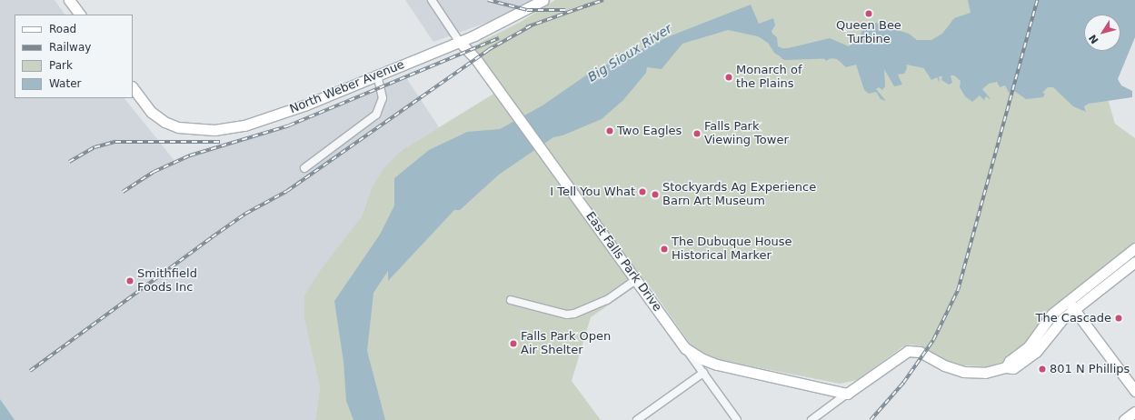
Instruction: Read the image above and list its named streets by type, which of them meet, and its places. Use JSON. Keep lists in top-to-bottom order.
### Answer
{
  "streets": {
    "street": ["North Weber Avenue", "East Falls Park Drive"]
  },
  "crossings": [
    ["North Weber Avenue", "East Falls Park Drive"]
  ],
  "water": ["Big Sioux River"],
  "places": [
    "Queen Bee Turbine",
    "Monarch of the Plains",
    "Two Eagles",
    "Falls Park Viewing Tower",
    "I Tell You What",
    "Stockyards Ag Experience Barn Art Museum",
    "The Dubuque House Historical Marker",
    "Smithfield Foods Inc",
    "The Cascade",
    "Falls Park Open Air Shelter",
    "801 N Phillips"
  ],
  "legend": [
    "Road",
    "Railway",
    "Park",
    "Water"
  ],
  "north": "bottom left"
}
